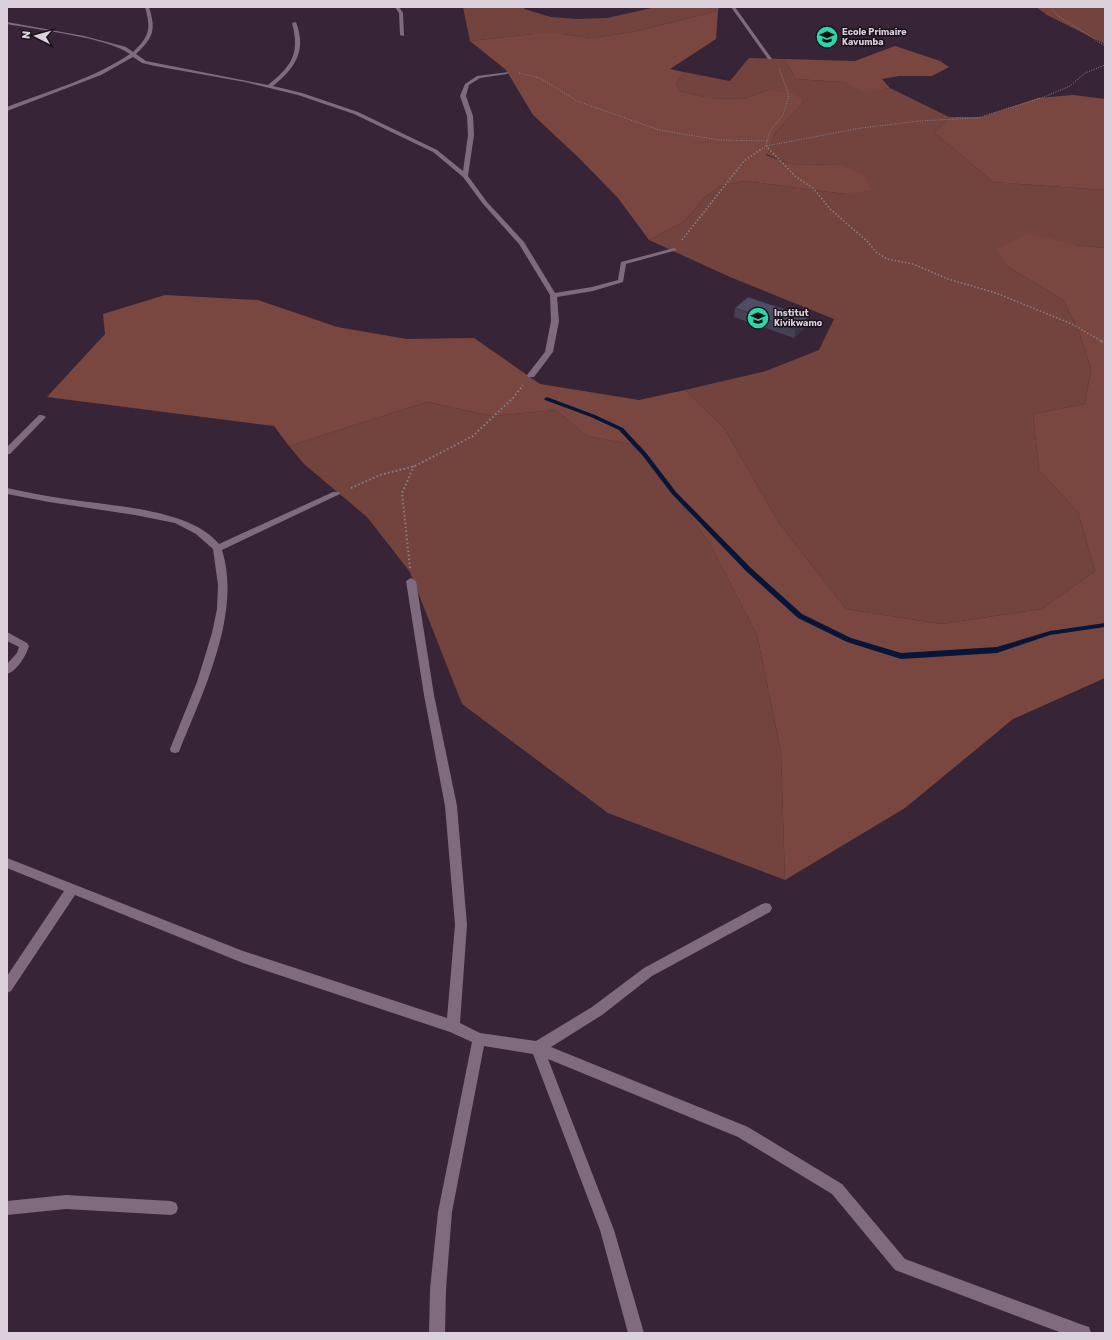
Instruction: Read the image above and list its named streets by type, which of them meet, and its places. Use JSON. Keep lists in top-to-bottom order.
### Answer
{
  "places": {
    "school or university": ["Ecole Primaire Kavumba", "Institut Kivikwamo"]
  },
  "north": "left"
}
